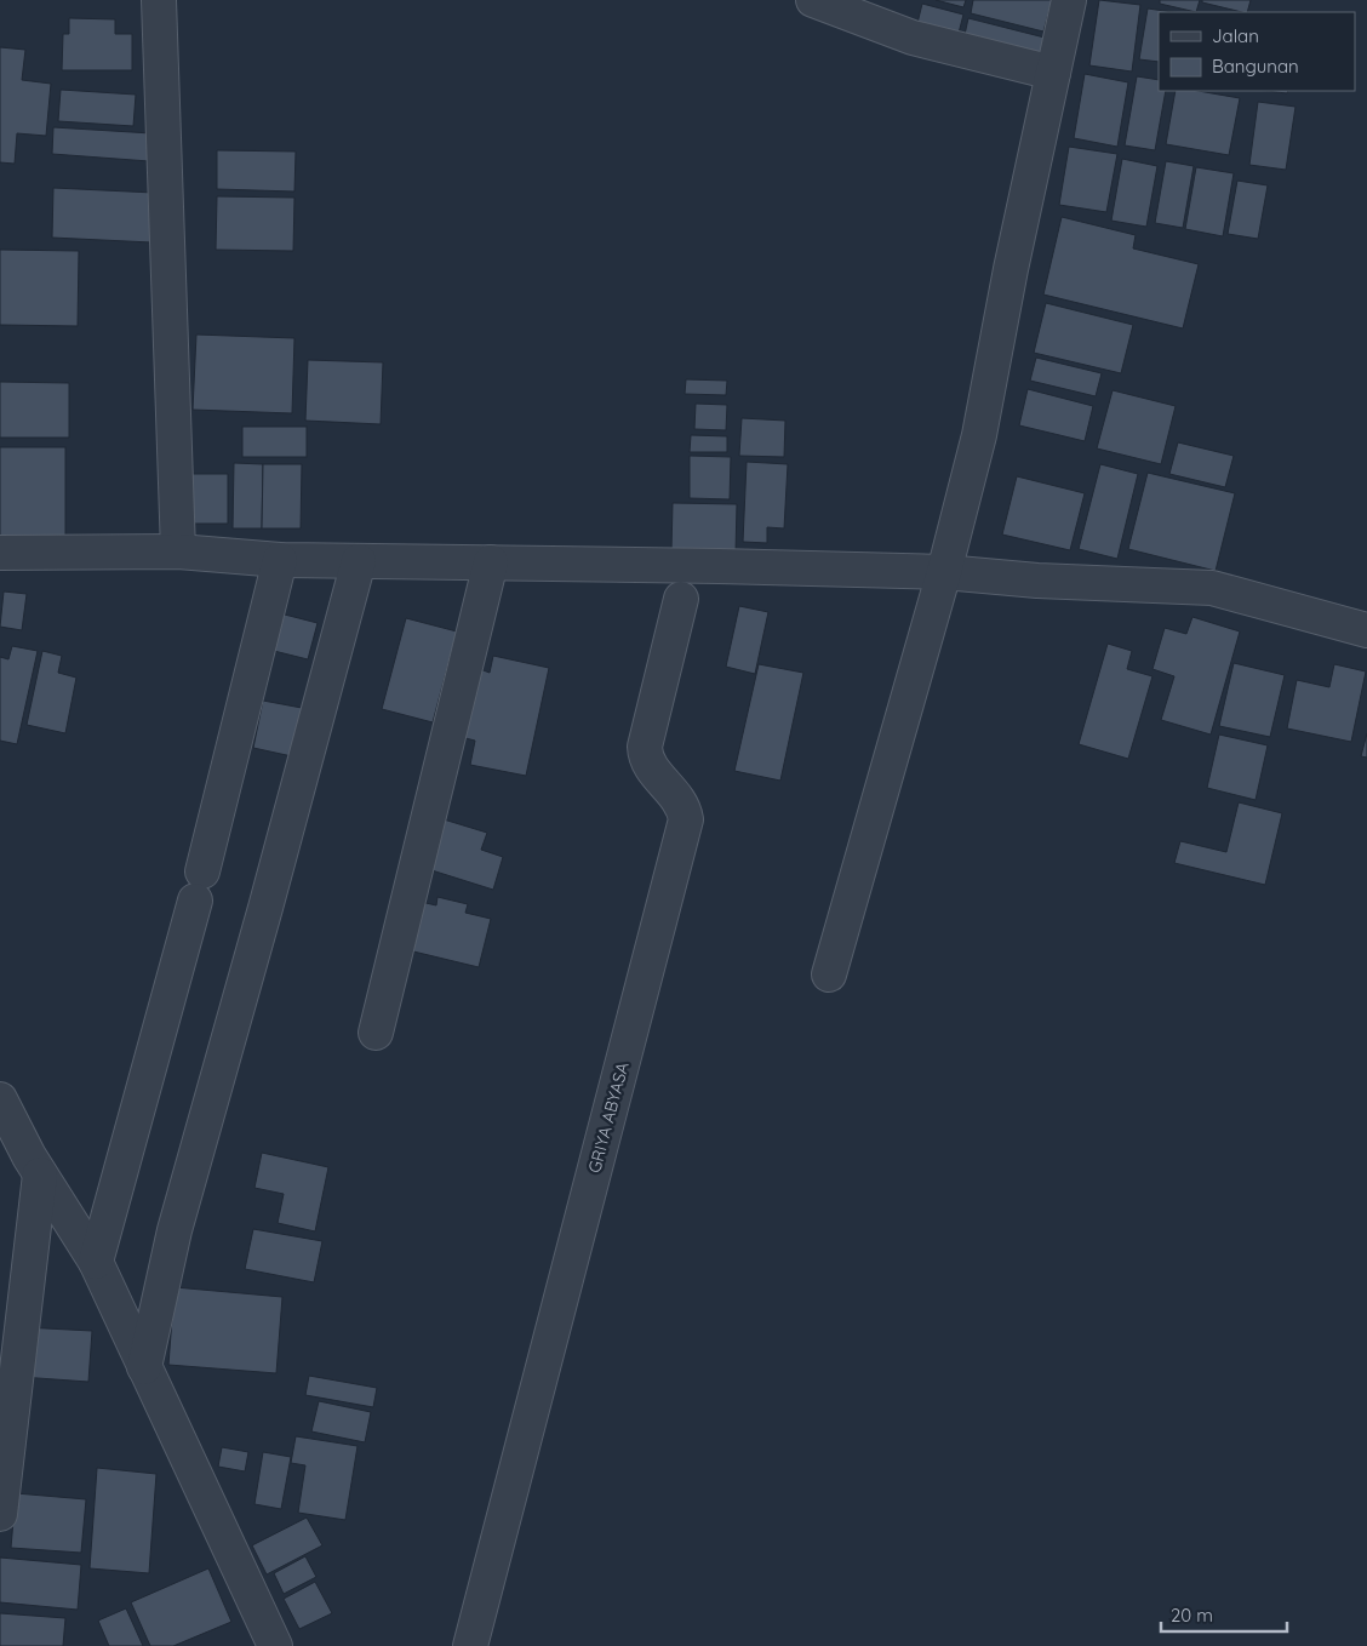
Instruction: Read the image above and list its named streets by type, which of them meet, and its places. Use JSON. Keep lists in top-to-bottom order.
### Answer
{
  "streets": {
    "street": ["GRIYA ABYASA"]
  },
  "legend": ["Jalan", "Bangunan"],
  "scale_bar": "20 m"
}
